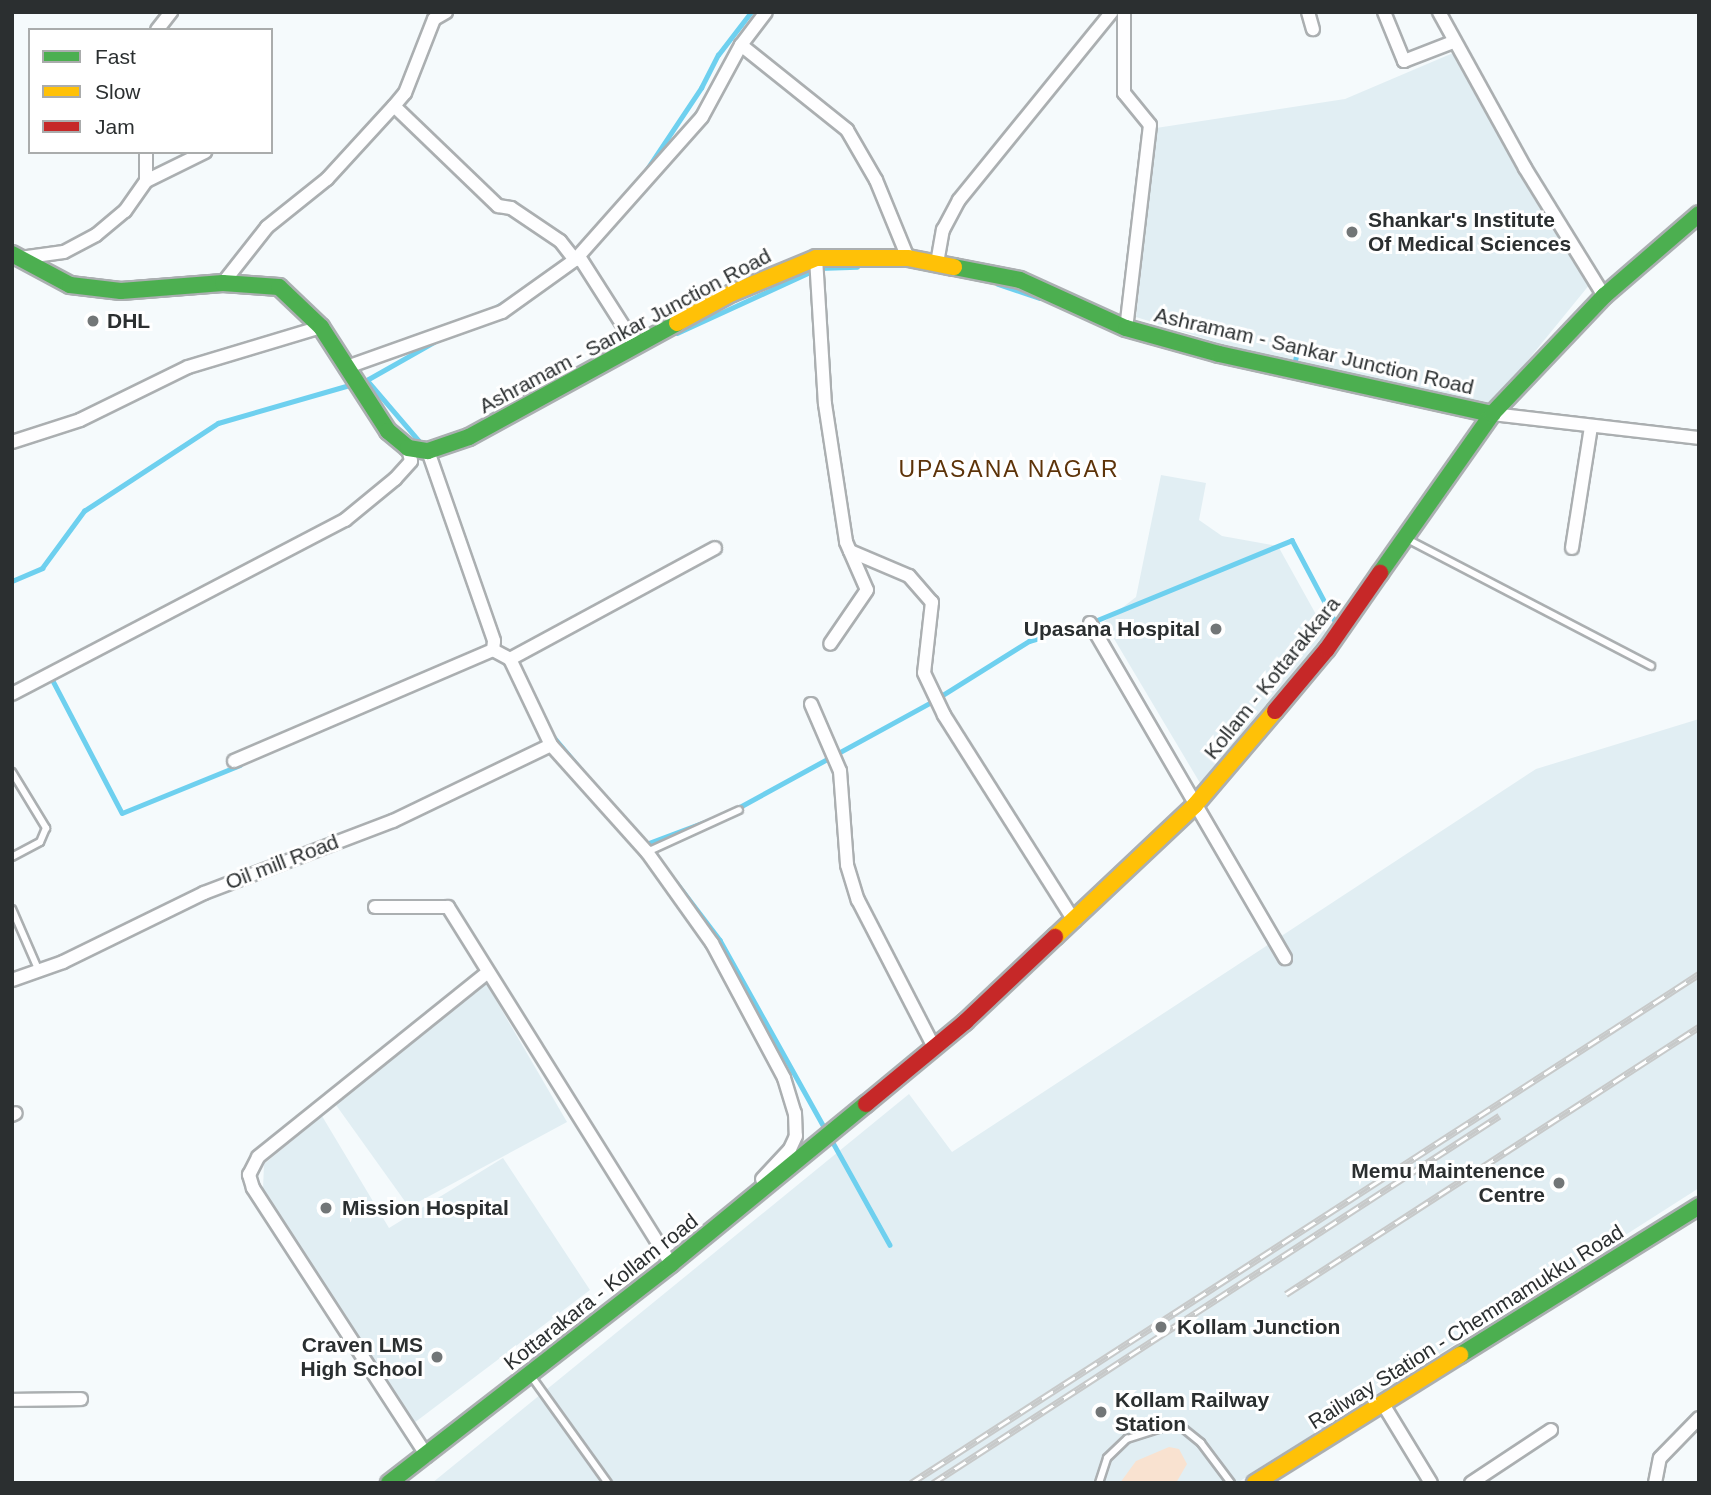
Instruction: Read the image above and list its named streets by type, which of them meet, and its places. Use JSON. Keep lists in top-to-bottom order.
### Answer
{
  "streets": {
    "main road": [
      "Ashramam - Sankar Junction Road",
      "Kollam - Kottarakkara",
      "Kottarakara - Kollam road",
      "Railway Station - Chemmamukku Road"
    ],
    "street": ["Oil mill Road"]
  },
  "crossings": [
    ["Ashramam - Sankar Junction Road", "Kollam - Kottarakkara"],
    ["Kollam - Kottarakkara", "Kottarakara - Kollam road"]
  ],
  "districts": ["UPASANA NAGAR"],
  "places": [
    "Shankar's Institute Of Medical Sciences",
    "DHL",
    "Upasana Hospital",
    "Memu Maintenence Centre",
    "Mission Hospital",
    "Kollam Junction",
    "Craven LMS High School",
    "Kollam Railway Station"
  ],
  "legend": ["Fast", "Slow", "Jam"]
}
